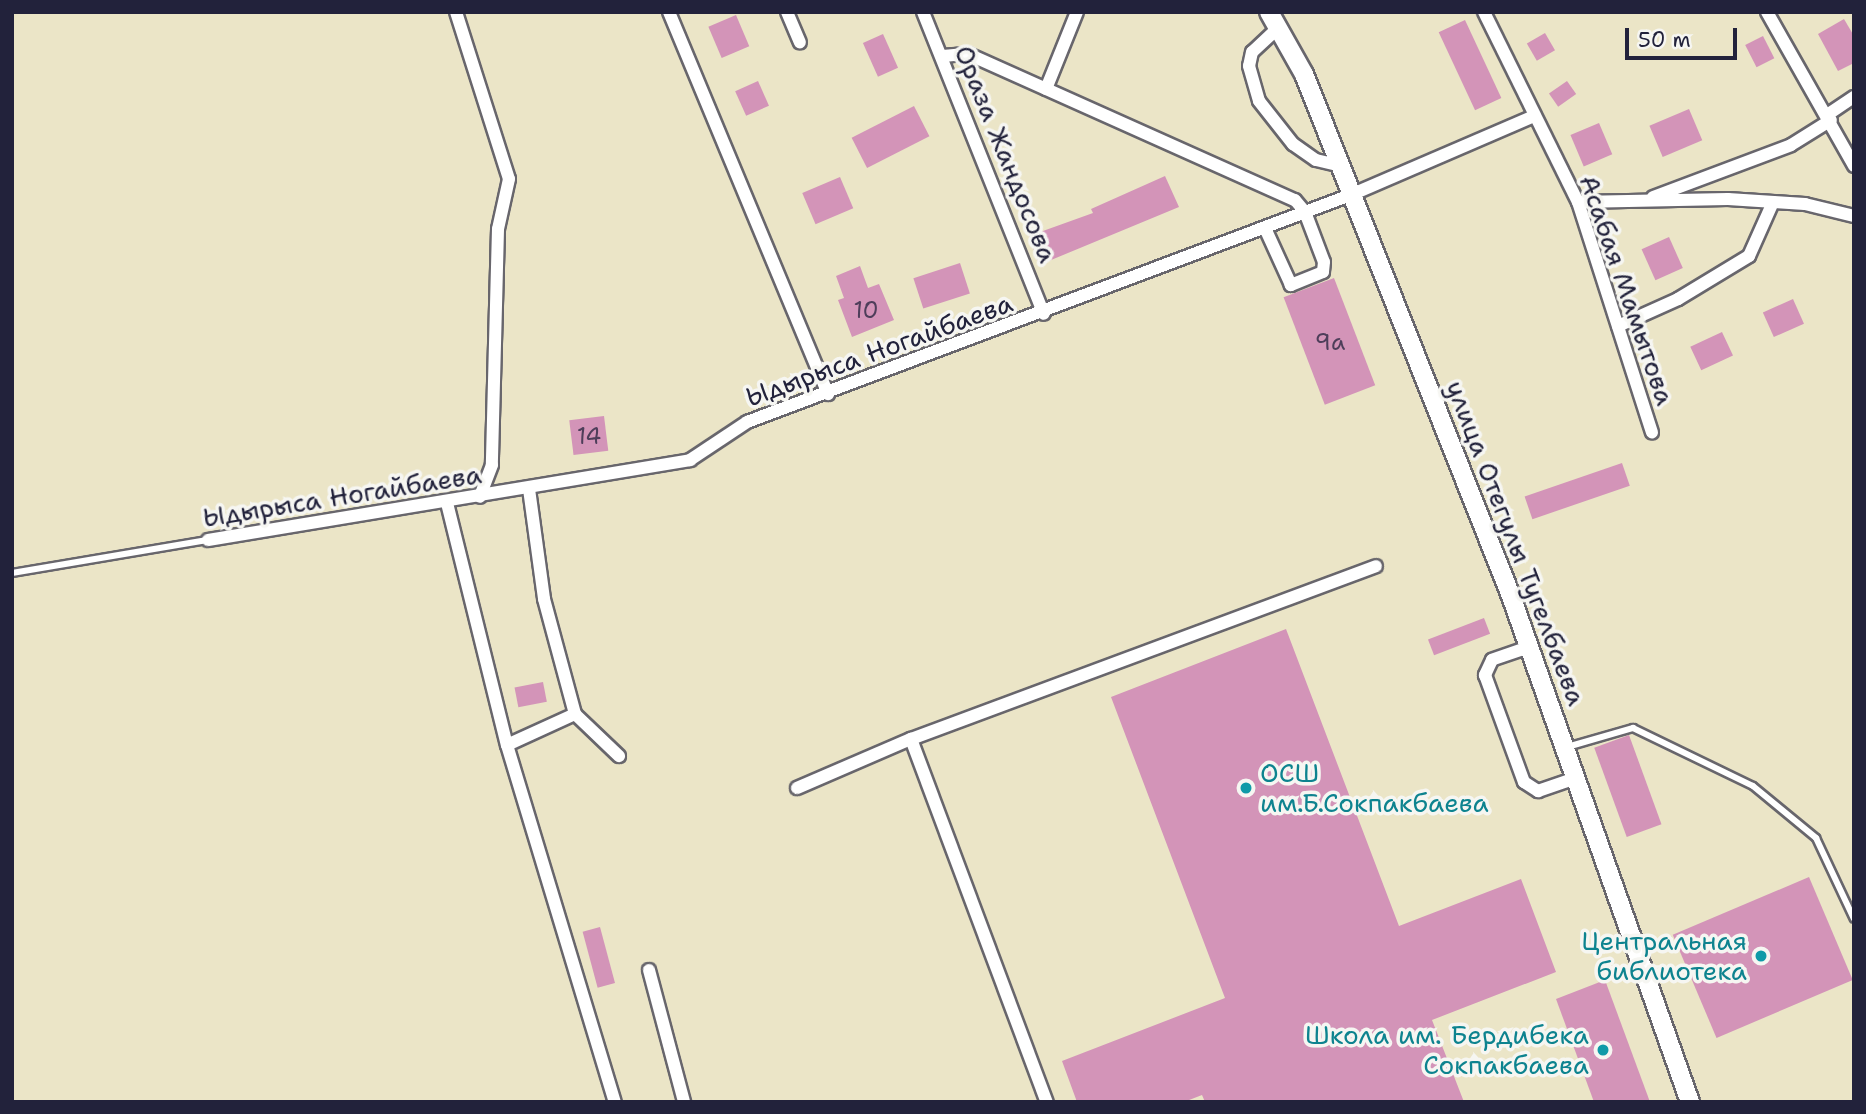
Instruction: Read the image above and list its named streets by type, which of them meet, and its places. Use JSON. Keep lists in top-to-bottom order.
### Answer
{
  "streets": {
    "main road": ["улица Отегулы Тугелбаева"],
    "street": ["Ораза Жандосова", "Асабая Мамытова", "Ыдырыса Ногайбаева"]
  },
  "crossings": [
    ["Ораза Жандосова", "Ыдырыса Ногайбаева"],
    ["Асабая Мамытова", "Ыдырыса Ногайбаева"],
    ["Ыдырыса Ногайбаева", "улица Отегулы Тугелбаева"]
  ],
  "places": ["ОСШ им.Б.Сокпакбаева", "Центральная библиотека", "Школа им. Бердибека Сокпакбаева"],
  "house_numbers": ["10", "9а", "14"],
  "scale_bar": "50 m"
}
